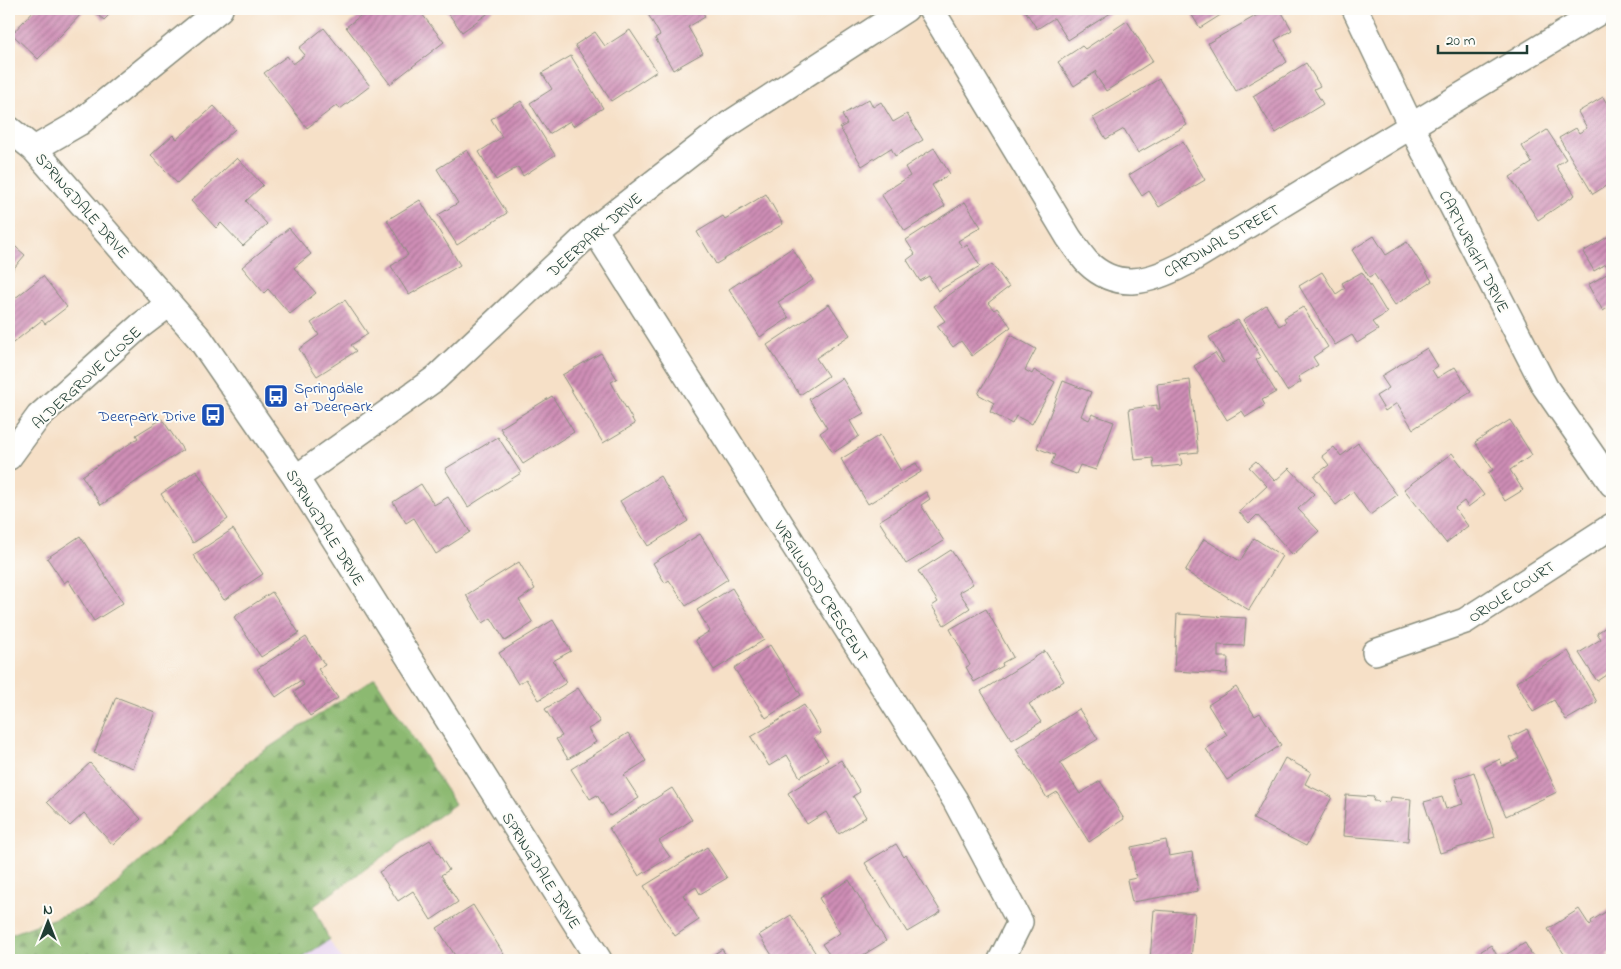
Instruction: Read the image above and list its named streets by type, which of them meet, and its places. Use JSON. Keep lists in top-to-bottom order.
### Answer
{
  "streets": {
    "street": [
      "SPRINGDALE DRIVE",
      "DEERPARK DRIVE",
      "CARDINAL STREET",
      "CARTWRIGHT DRIVE",
      "ALDERGROVE CLOSE",
      "VIRGILWOOD CRESCENT",
      "ORIOLE COURT"
    ]
  },
  "crossings": [
    ["SPRINGDALE DRIVE", "DEERPARK DRIVE"],
    ["SPRINGDALE DRIVE", "ALDERGROVE CLOSE"],
    ["DEERPARK DRIVE", "VIRGILWOOD CRESCENT"],
    ["CARDINAL STREET", "CARTWRIGHT DRIVE"]
  ],
  "places": {
    "bus stop": ["Springdale at Deerpark", "Deerpark Drive"]
  },
  "scale_bar": "20 m",
  "north": "top"
}
